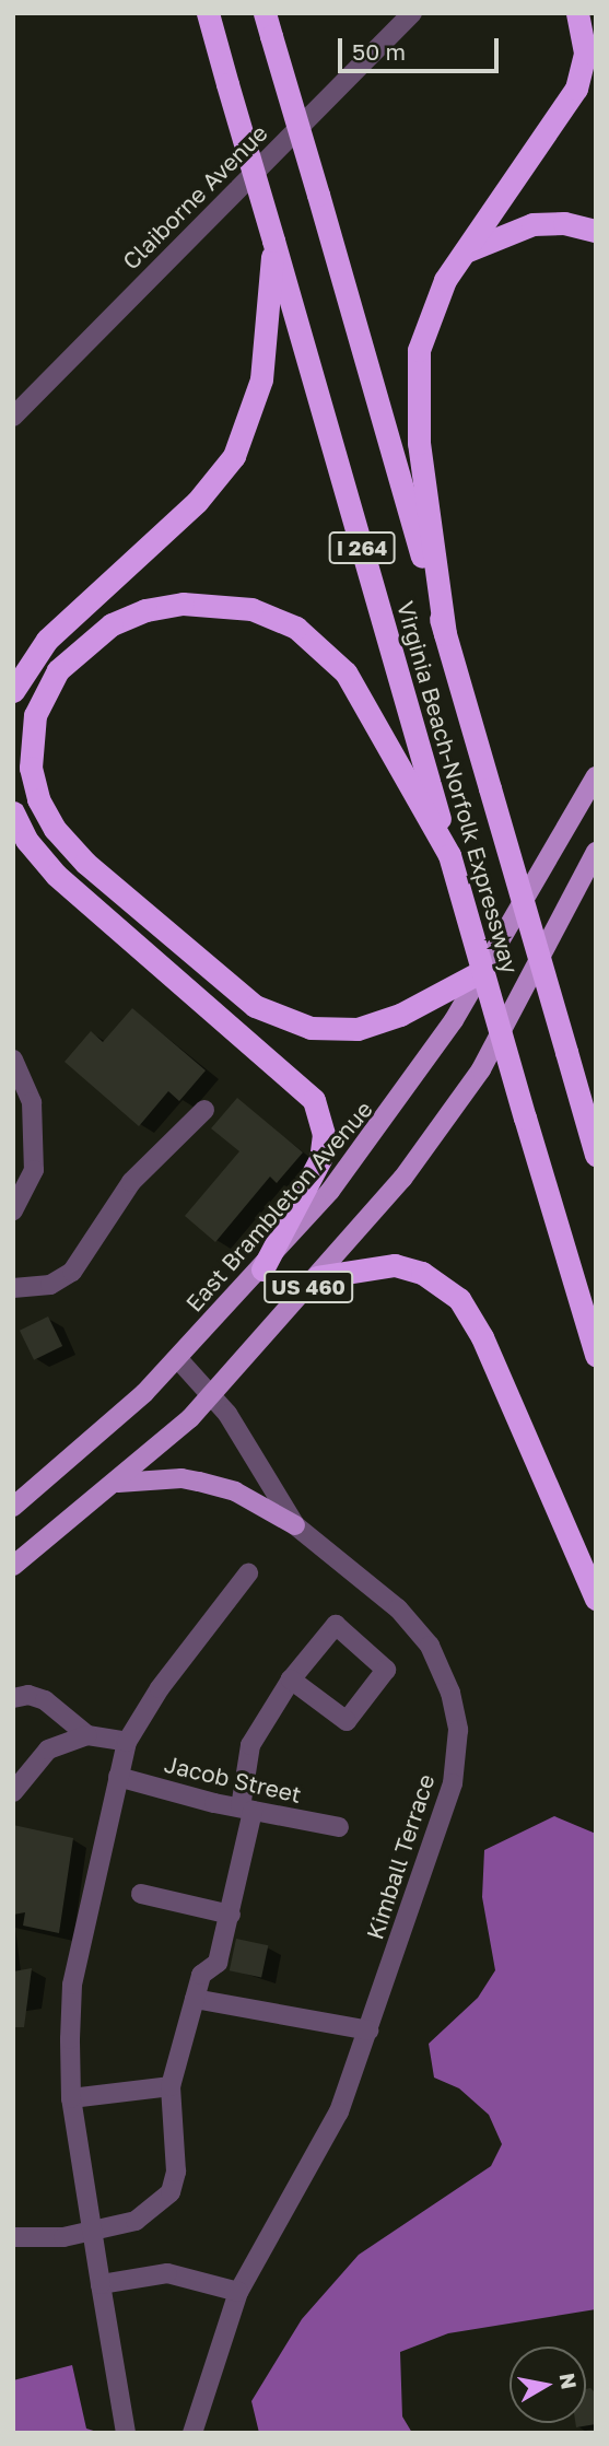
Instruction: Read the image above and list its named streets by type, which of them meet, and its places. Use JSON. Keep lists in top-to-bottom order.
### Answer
{
  "streets": {
    "highway": ["I 264", "Virginia Beach-Norfolk Expressway"],
    "main road": ["East Brambleton Avenue", "US 460"],
    "street": ["Claiborne Avenue", "Jacob Street", "Kimball Terrace"]
  },
  "crossings": [
    ["East Brambleton Avenue", "Kimball Terrace"],
    ["US 460", "Kimball Terrace"]
  ],
  "scale_bar": "50 m",
  "north": "right"
}
